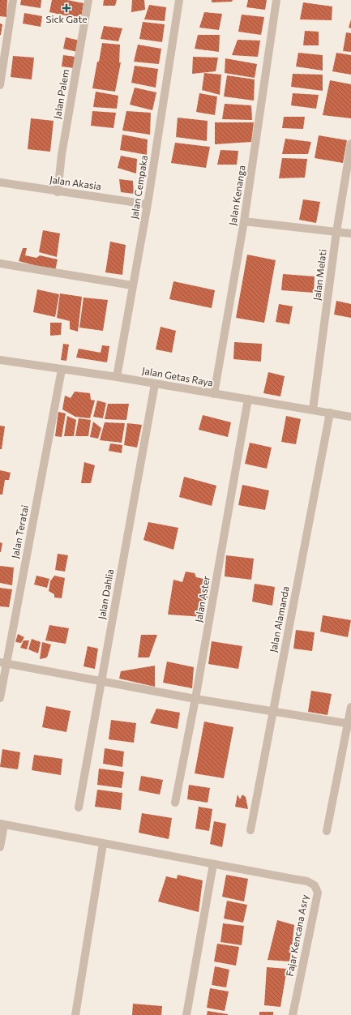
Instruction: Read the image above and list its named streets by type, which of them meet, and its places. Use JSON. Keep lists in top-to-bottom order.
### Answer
{
  "streets": {
    "street": [
      "Jalan Palem",
      "Jalan Akasia",
      "Jalan Cempaka",
      "Jalan Kenanga",
      "Jalan Melati",
      "Jalan Getas Raya",
      "Jalan Teratai",
      "Jalan Dahlia",
      "Jalan Aster",
      "Jalan Alamanda",
      "Fajar Kencana Asry"
    ]
  },
  "crossings": [
    ["Jalan Palem", "Jalan Akasia"],
    ["Jalan Akasia", "Jalan Cempaka"],
    ["Jalan Cempaka", "Jalan Getas Raya"],
    ["Jalan Kenanga", "Jalan Getas Raya"],
    ["Jalan Melati", "Jalan Getas Raya"],
    ["Jalan Getas Raya", "Jalan Teratai"],
    ["Jalan Getas Raya", "Jalan Dahlia"],
    ["Jalan Getas Raya", "Jalan Aster"],
    ["Jalan Getas Raya", "Jalan Alamanda"]
  ],
  "places": {
    "health": ["Sick Gate"]
  }
}
